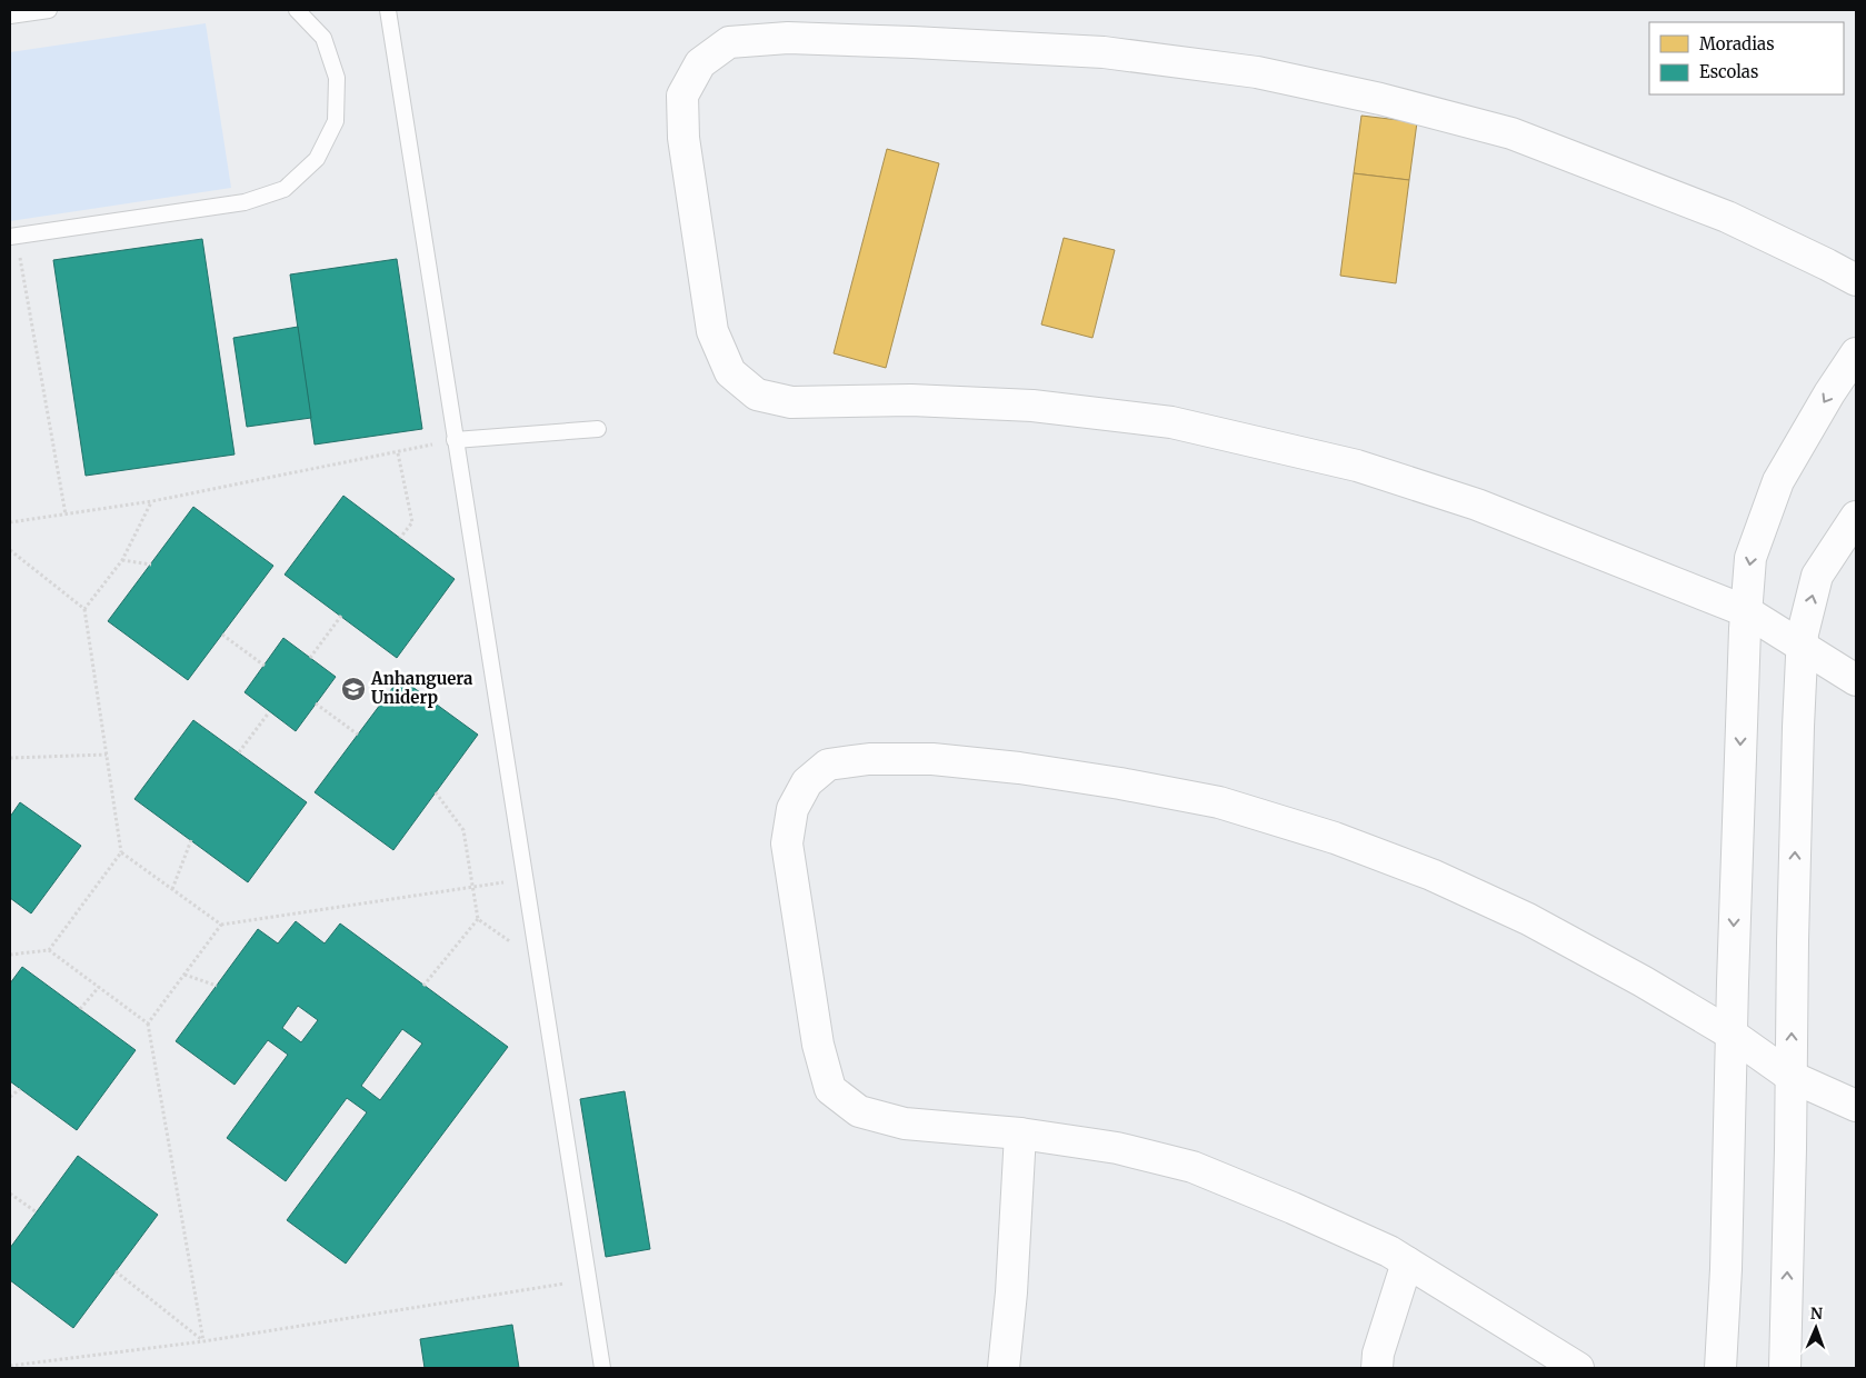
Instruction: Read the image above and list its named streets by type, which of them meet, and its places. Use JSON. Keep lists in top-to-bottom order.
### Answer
{
  "places": {
    "school or university": ["Anhanguera Uniderp"]
  },
  "legend": ["Moradias", "Escolas"],
  "north": "top"
}
